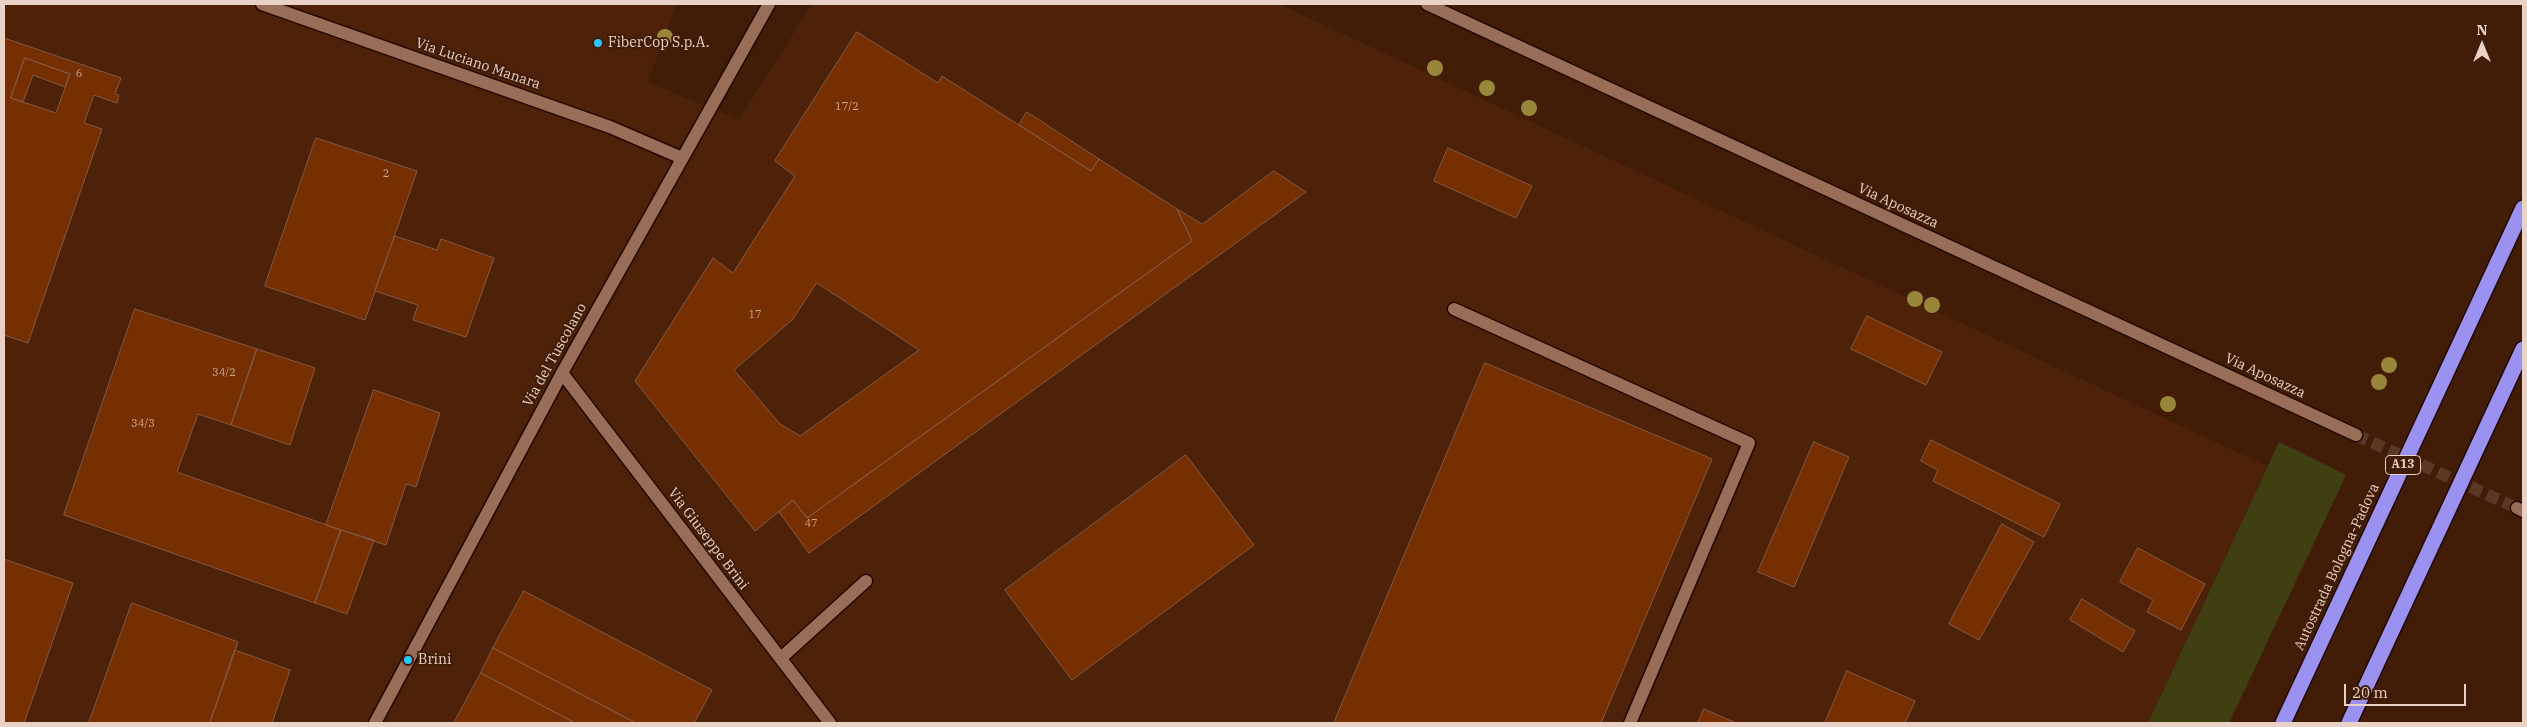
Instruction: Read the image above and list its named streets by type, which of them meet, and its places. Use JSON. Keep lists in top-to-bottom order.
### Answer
{
  "streets": {
    "highway": ["A13", "Autostrada Bologna-Padova"],
    "street": [
      "Via Luciano Manara",
      "Via Aposazza",
      "Via del Tuscolano",
      "Via Giuseppe Brini"
    ]
  },
  "crossings": [
    ["Via Luciano Manara", "Via del Tuscolano"],
    ["Via del Tuscolano", "Via Giuseppe Brini"]
  ],
  "places": ["FiberCop S.p.A.", "Brini"],
  "house_numbers": [
    "6",
    "17/2",
    "2",
    "17",
    "34/2",
    "34/3",
    "47"
  ],
  "scale_bar": "20 m",
  "north": "top"
}
